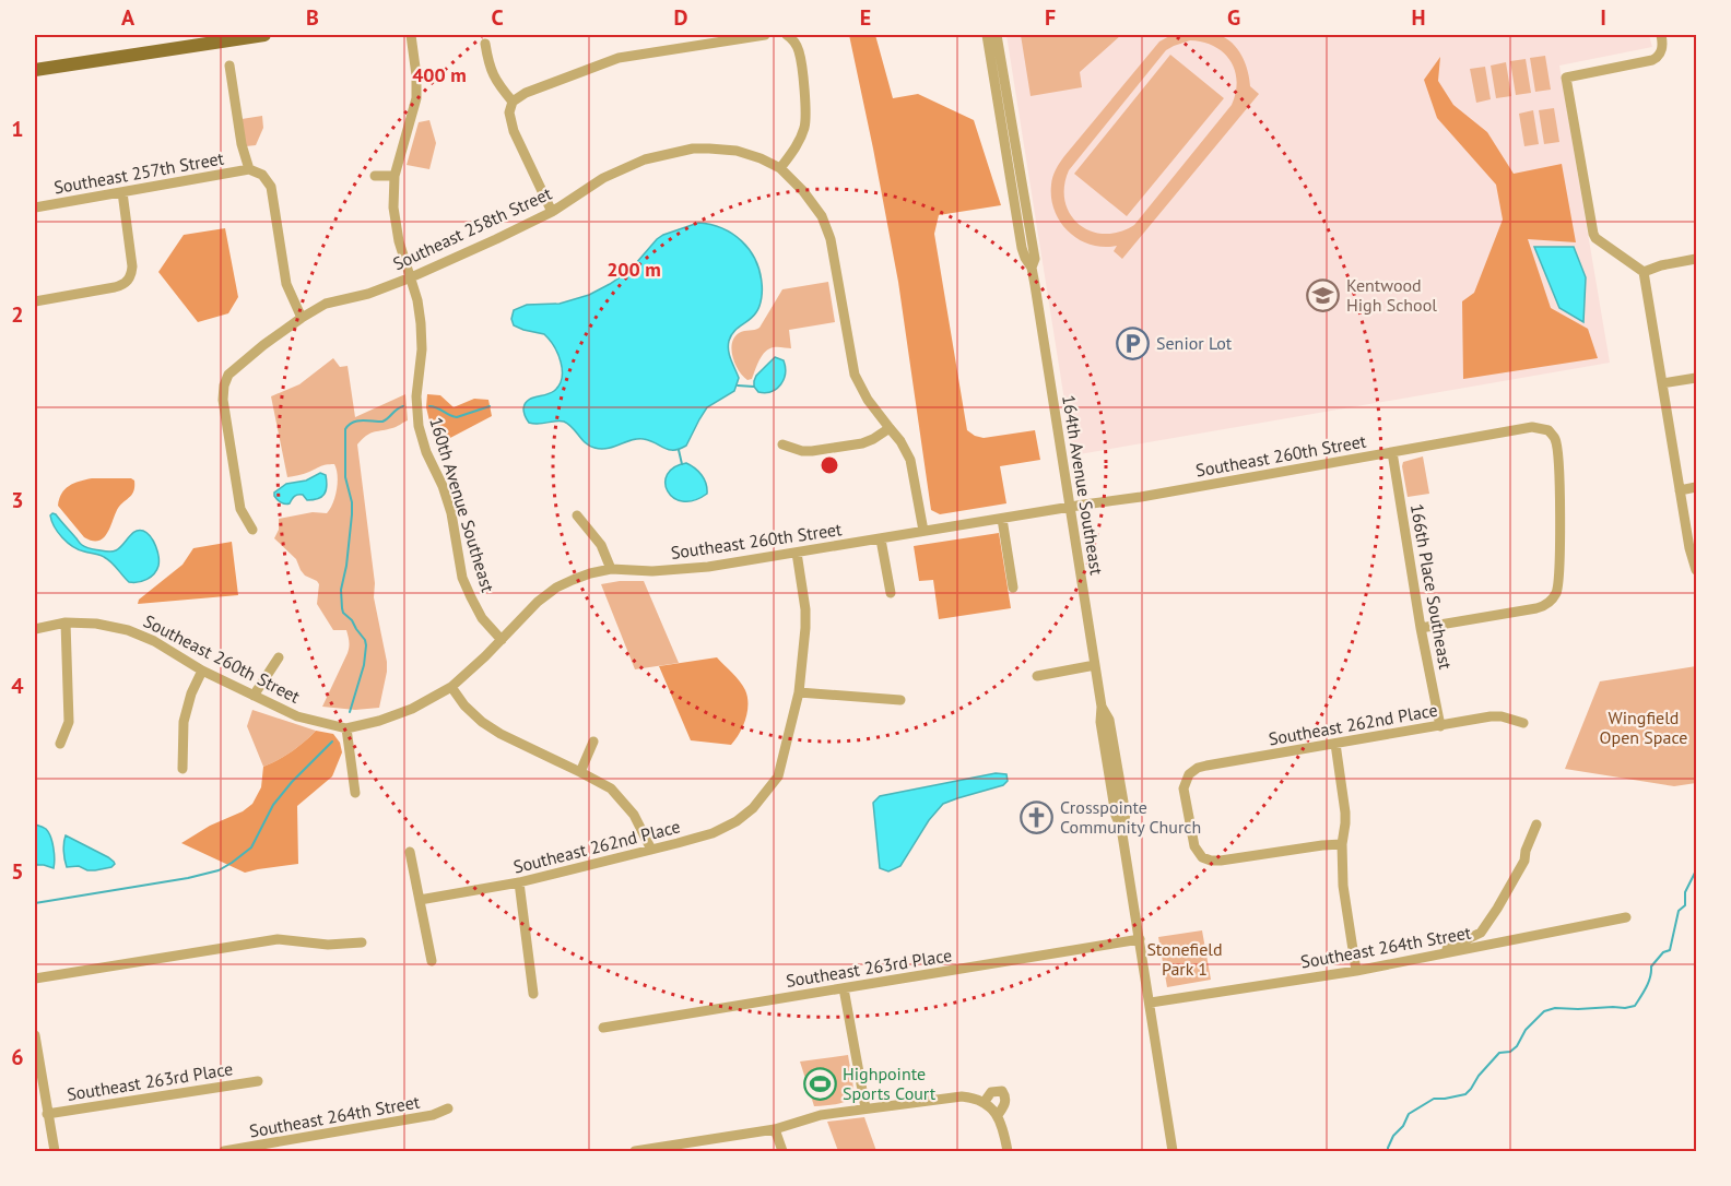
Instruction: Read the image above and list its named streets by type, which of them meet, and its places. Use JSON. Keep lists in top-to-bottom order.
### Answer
{
  "streets": {
    "street": [
      "Southeast 257th Street",
      "Southeast 258th Street",
      "Southeast 260th Street",
      "164th Avenue Southeast",
      "160th Avenue Southeast",
      "166th Place Southeast",
      "Southeast 262nd Place",
      "Southeast 264th Street",
      "Southeast 263rd Place"
    ]
  },
  "crossings": [
    ["Southeast 258th Street", "160th Avenue Southeast"],
    ["Southeast 260th Street", "164th Avenue Southeast"],
    ["Southeast 260th Street", "160th Avenue Southeast"],
    ["Southeast 260th Street", "166th Place Southeast"],
    ["Southeast 260th Street", "Southeast 262nd Place"],
    ["164th Avenue Southeast", "Southeast 264th Street"],
    ["164th Avenue Southeast", "Southeast 263rd Place"],
    ["166th Place Southeast", "Southeast 262nd Place"]
  ],
  "parks": ["Wingfield Open Space", "Stonefield Park 1"],
  "places": {
    "school or university": ["Kentwood High School"],
    "parking": ["Senior Lot"],
    "church": ["Crosspointe Community Church"],
    "sports": ["Highpointe Sports Court"]
  },
  "grid": {
    "columns": [
      "A",
      "B",
      "C",
      "D",
      "E",
      "F",
      "G",
      "H",
      "I"
    ],
    "rows": [
      "1",
      "2",
      "3",
      "4",
      "5",
      "6"
    ]
  },
  "rings": ["400 m", "200 m"]
}
